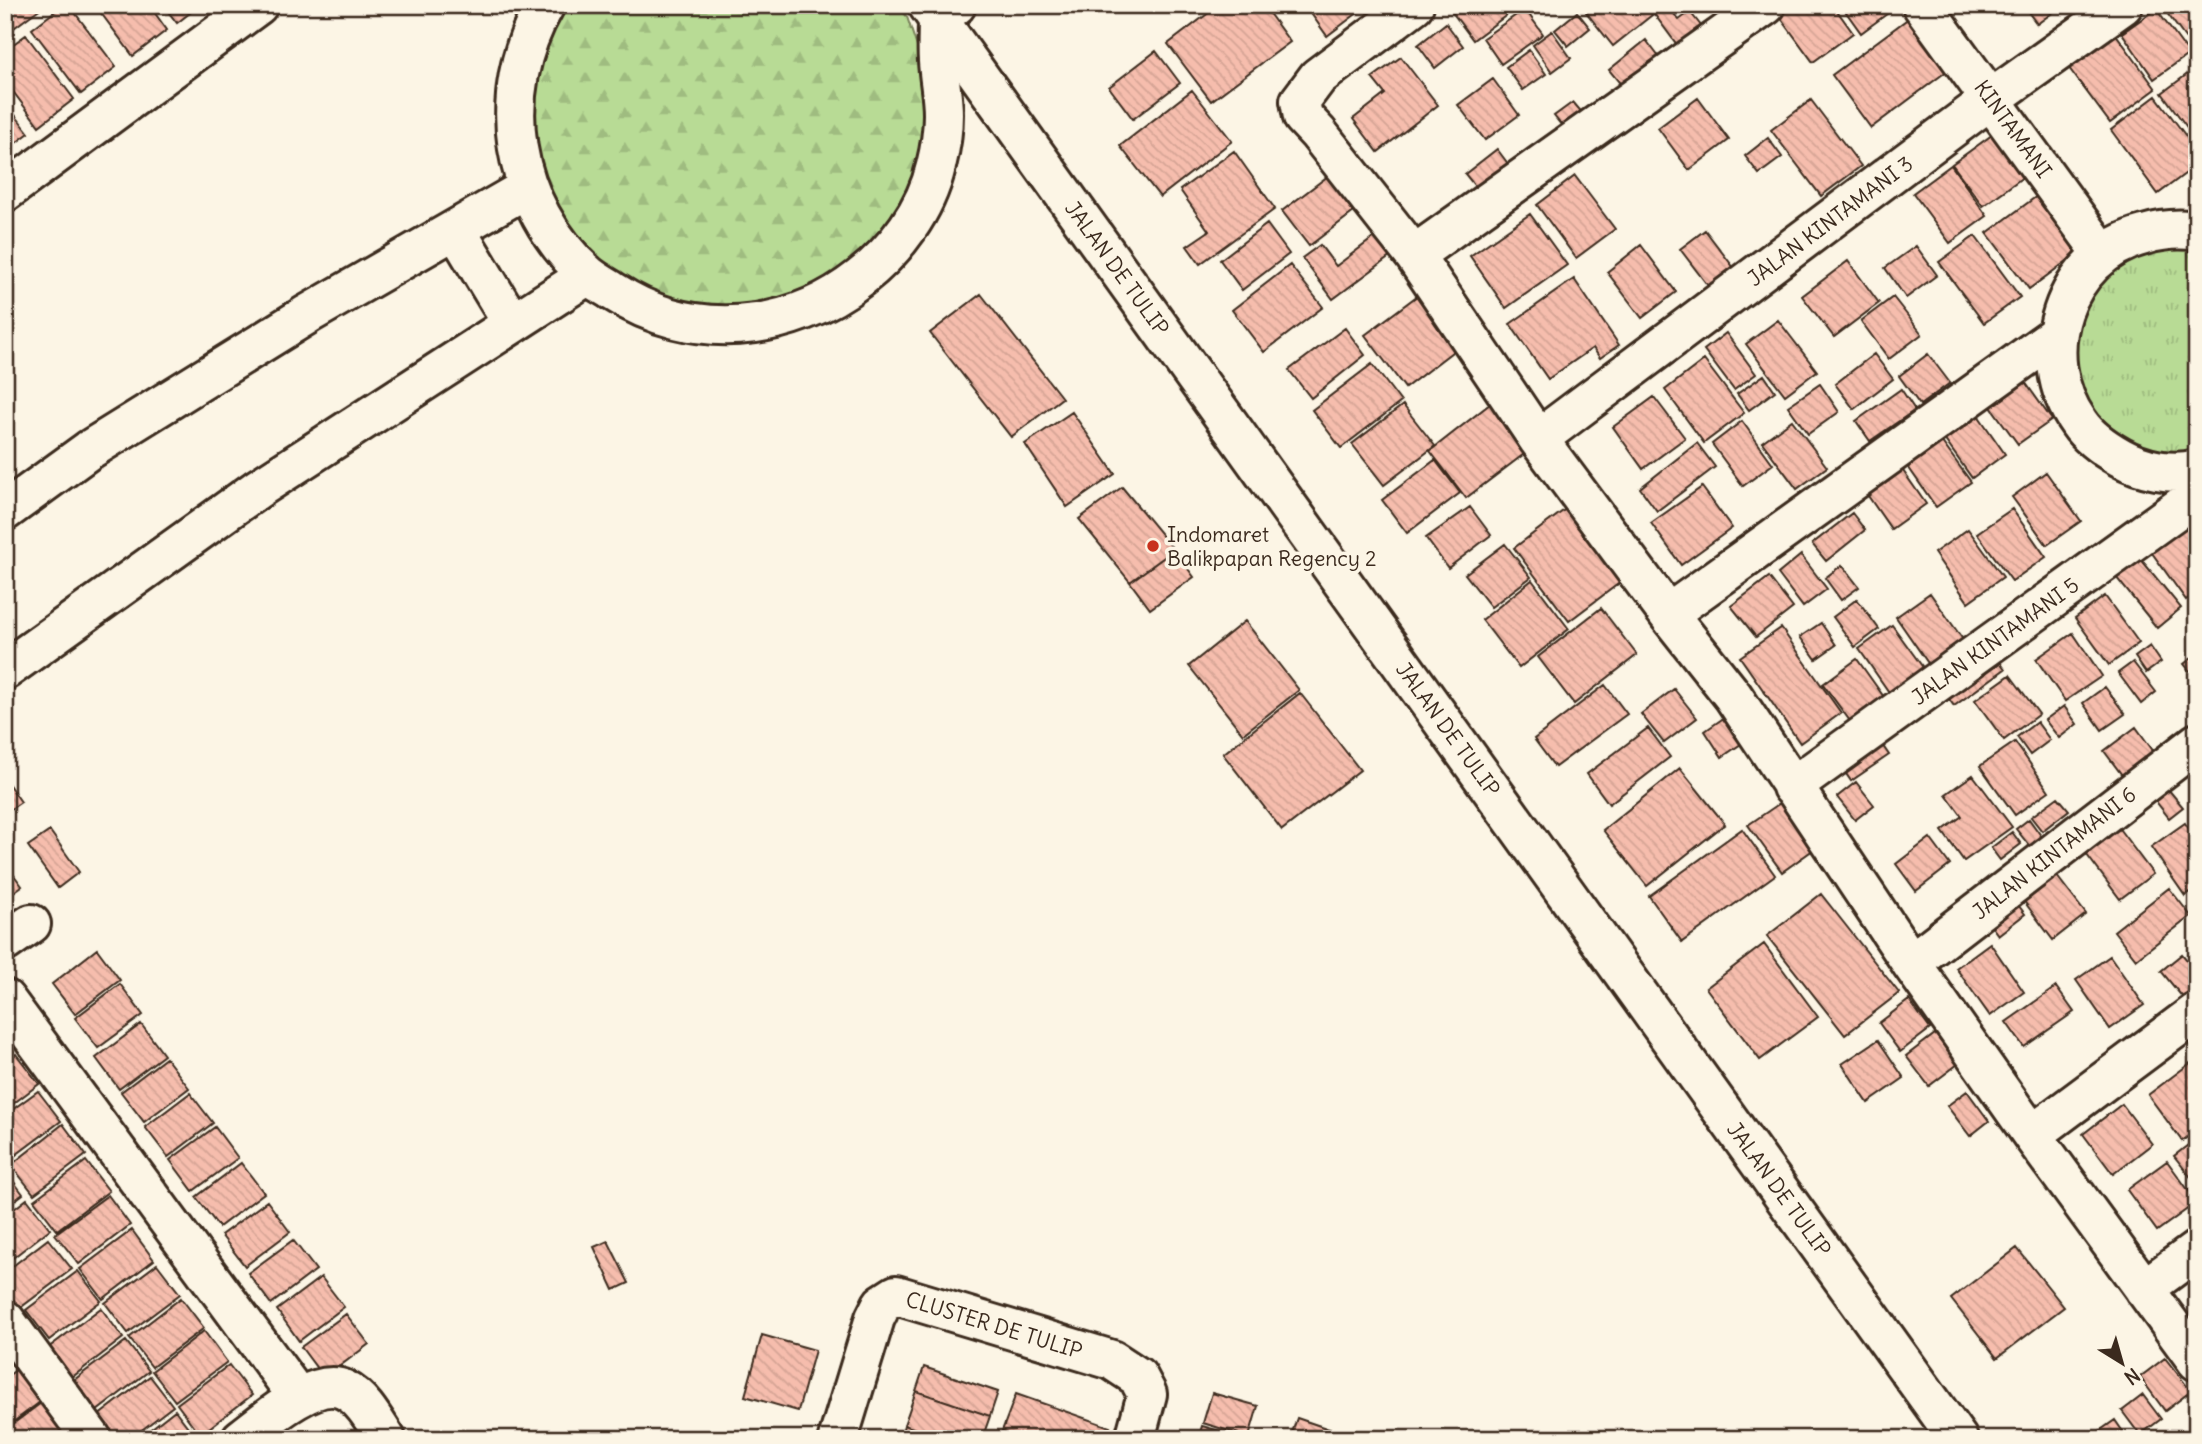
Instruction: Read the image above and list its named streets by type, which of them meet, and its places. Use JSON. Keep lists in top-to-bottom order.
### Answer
{
  "streets": {
    "street": [
      "KINTAMANI",
      "JALAN KINTAMANI 3",
      "JALAN DE TULIP",
      "JALAN KINTAMANI 5",
      "JALAN KINTAMANI 6",
      "CLUSTER DE TULIP"
    ]
  },
  "crossings": [
    ["KINTAMANI", "JALAN KINTAMANI 3"]
  ],
  "places": ["Indomaret Balikpapan Regency 2"],
  "north": "bottom right"
}
